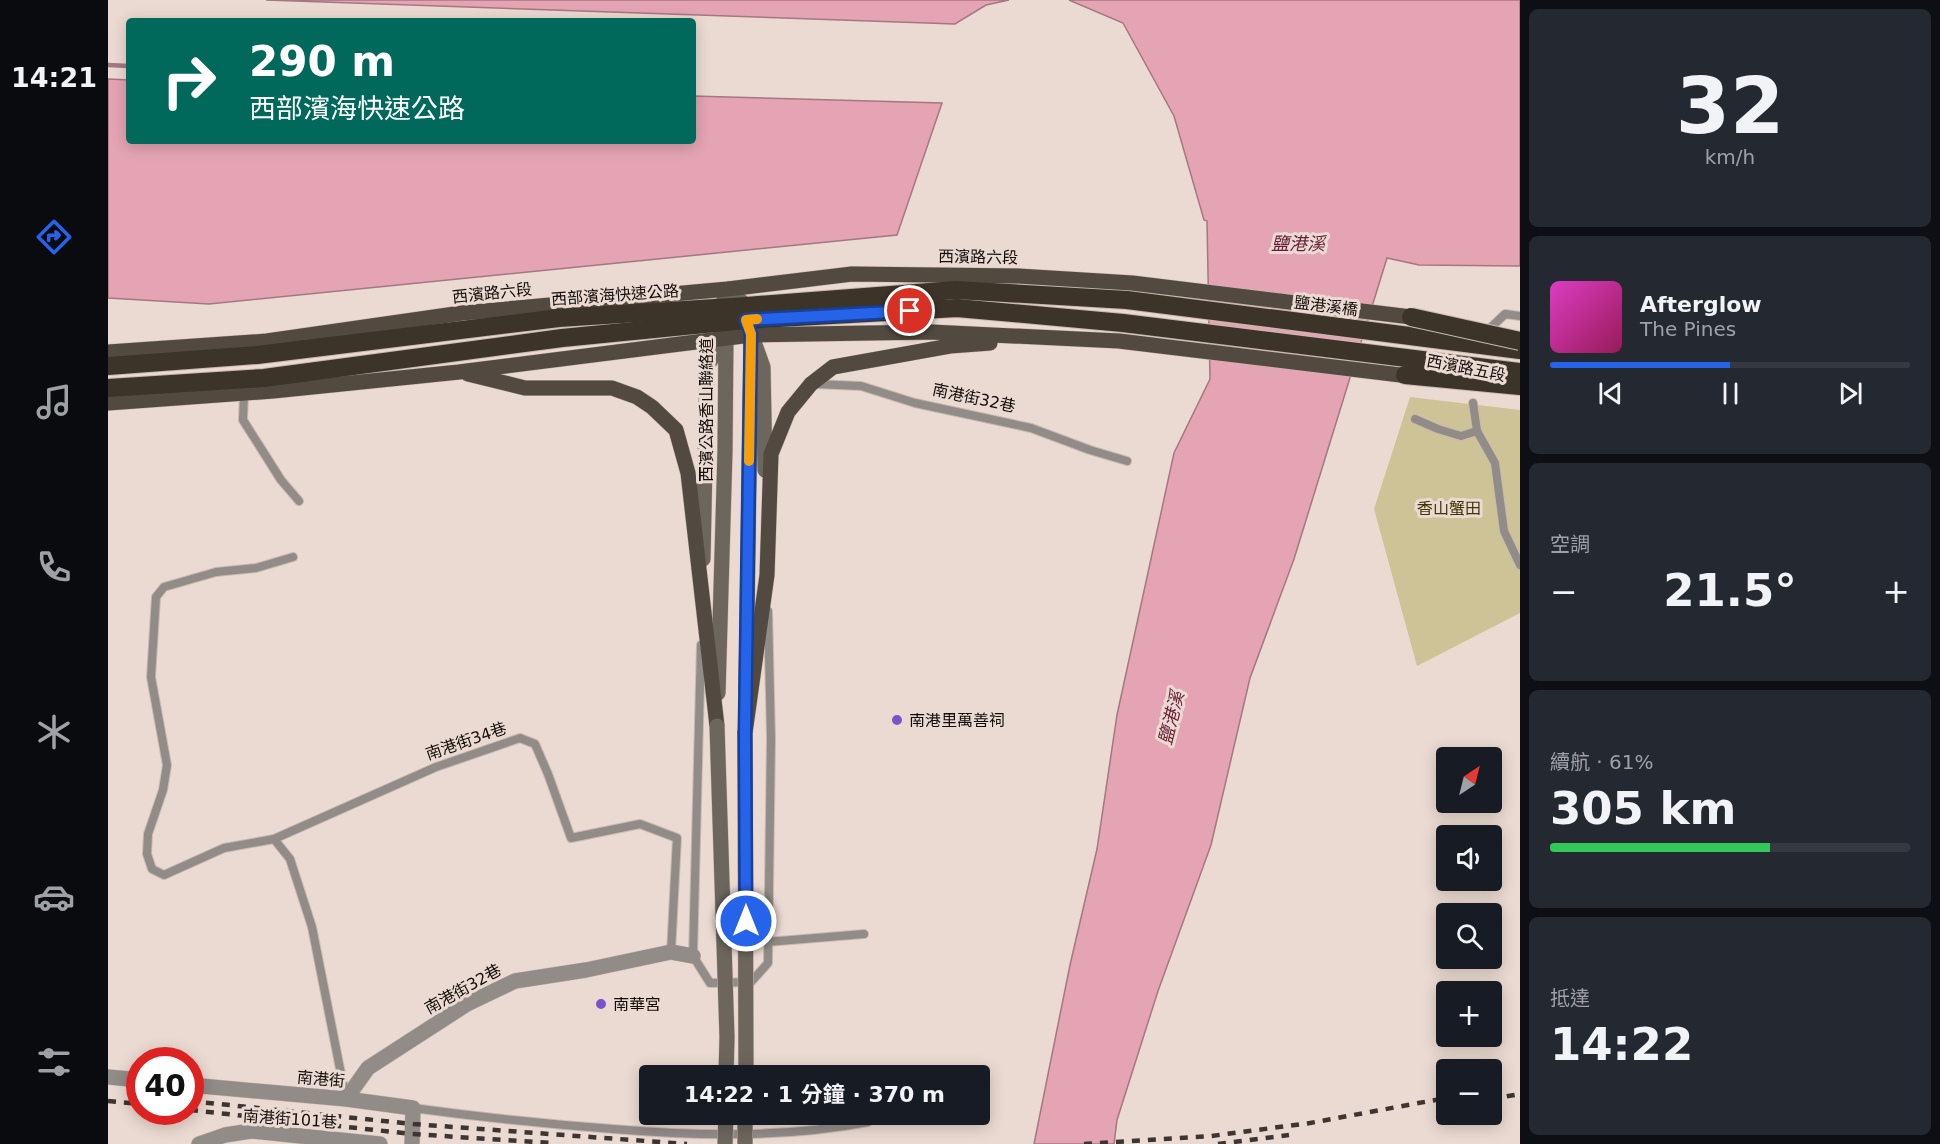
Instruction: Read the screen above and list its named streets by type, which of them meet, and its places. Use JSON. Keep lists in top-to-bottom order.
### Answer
{
  "streets": {
    "highway": ["西部濱海快速公路", "鹽港溪橋"],
    "main road": ["西濱路六段"],
    "street": [
      "南港街32巷",
      "西濱公路香山聯絡道",
      "南港街",
      "南港街101巷"
    ],
    "lane": ["南港街34巷"]
  },
  "crossings": [
    ["西濱路六段", "西部濱海快速公路"],
    ["西濱路六段", "鹽港溪橋"],
    ["西濱路六段", "西濱公路香山聯絡道"],
    ["西部濱海快速公路", "鹽港溪橋"],
    ["西部濱海快速公路", "西濱公路香山聯絡道"],
    ["南港街32巷", "南港街34巷"],
    ["南港街32巷", "南港街"]
  ],
  "water": ["鹽港溪"],
  "parks": ["香山蟹田"],
  "places": ["南港里萬善祠", "南華宮"],
  "north": "top right",
  "page": {
    "tabs": "14:21",
    "tile": [
      ["32", "km/h"],
      "空調",
      ["續航 · 61%", "305 km"],
      ["抵達", "14:22"]
    ],
    "turn": ["290 m", "西部濱海快速公路"],
    "song": ["Afterglow", "The Pines"],
    "heat": ["−", "21.5°", "+"],
    "map_buttons": ["+", "−"],
    "limit": "40",
    "trip": "14:22 · 1 分鐘 · 370 m"
  }
}
